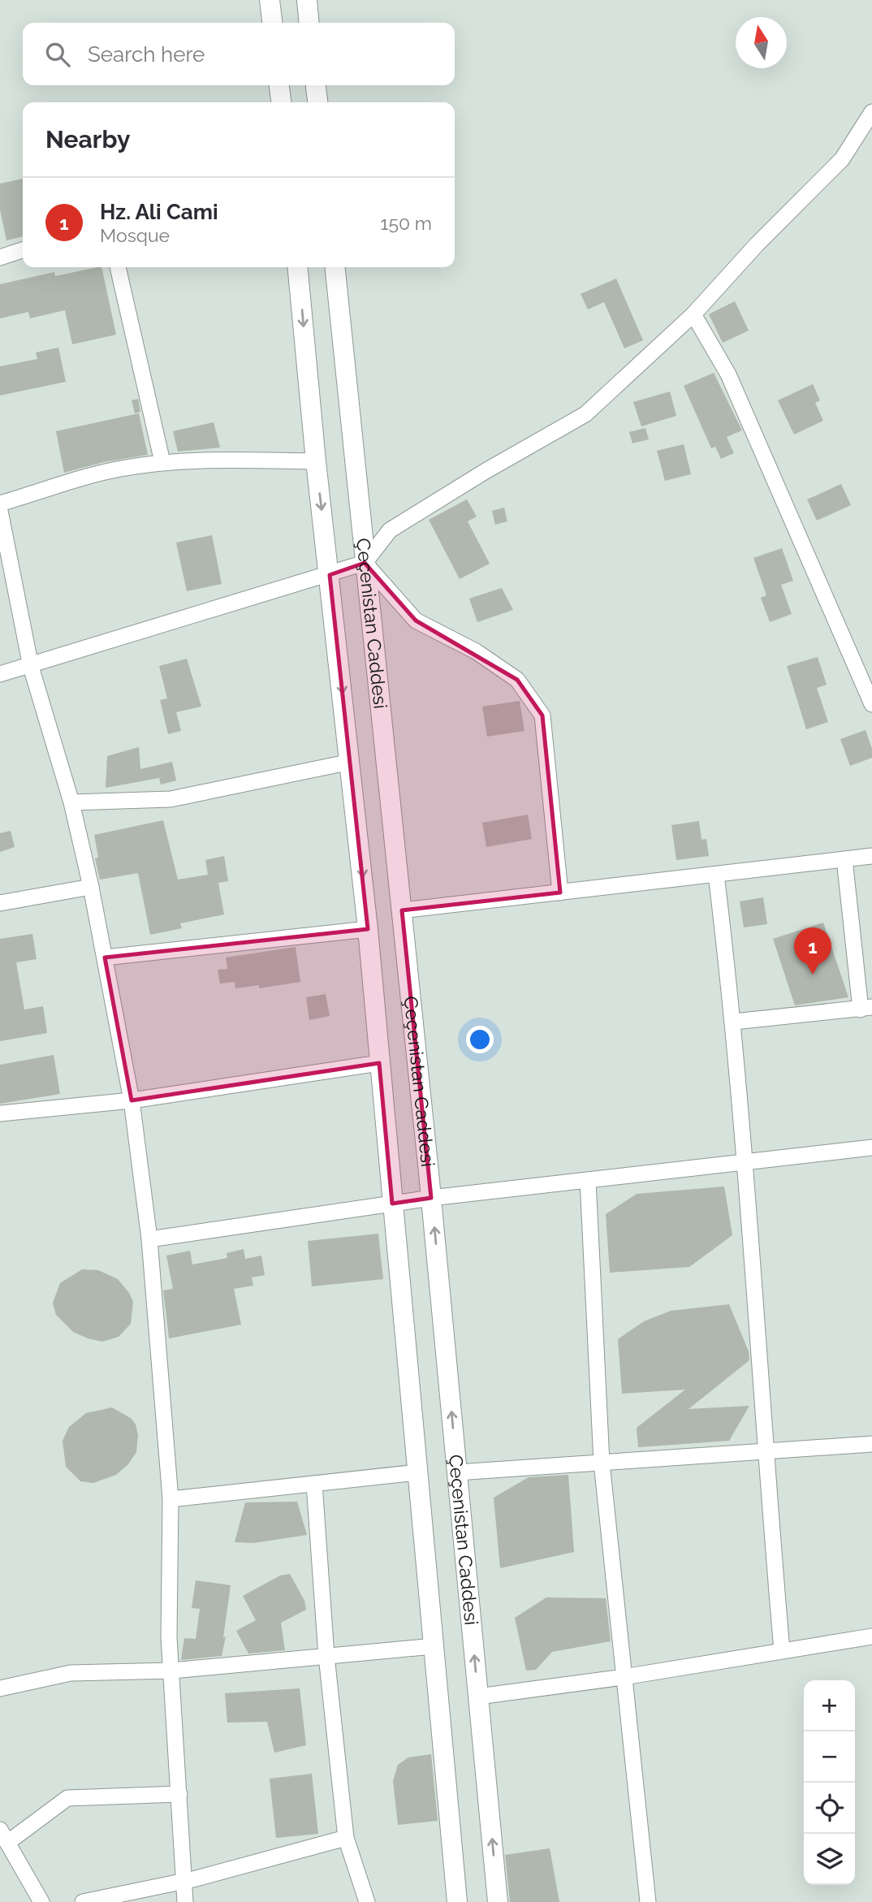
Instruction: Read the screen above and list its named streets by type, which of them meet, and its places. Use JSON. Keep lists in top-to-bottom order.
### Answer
{
  "streets": {
    "main road": ["Çeçenistan Caddesi"]
  },
  "north": "top",
  "page": {
    "search": "Search here",
    "heading": "Nearby",
    "list": [
      {
        "mark": "1",
        "name": "Hz. Ali Cami",
        "note": "Mosque",
        "value": "150 m"
      }
    ],
    "pins": "1",
    "map_buttons": ["+", "−"]
  }
}
